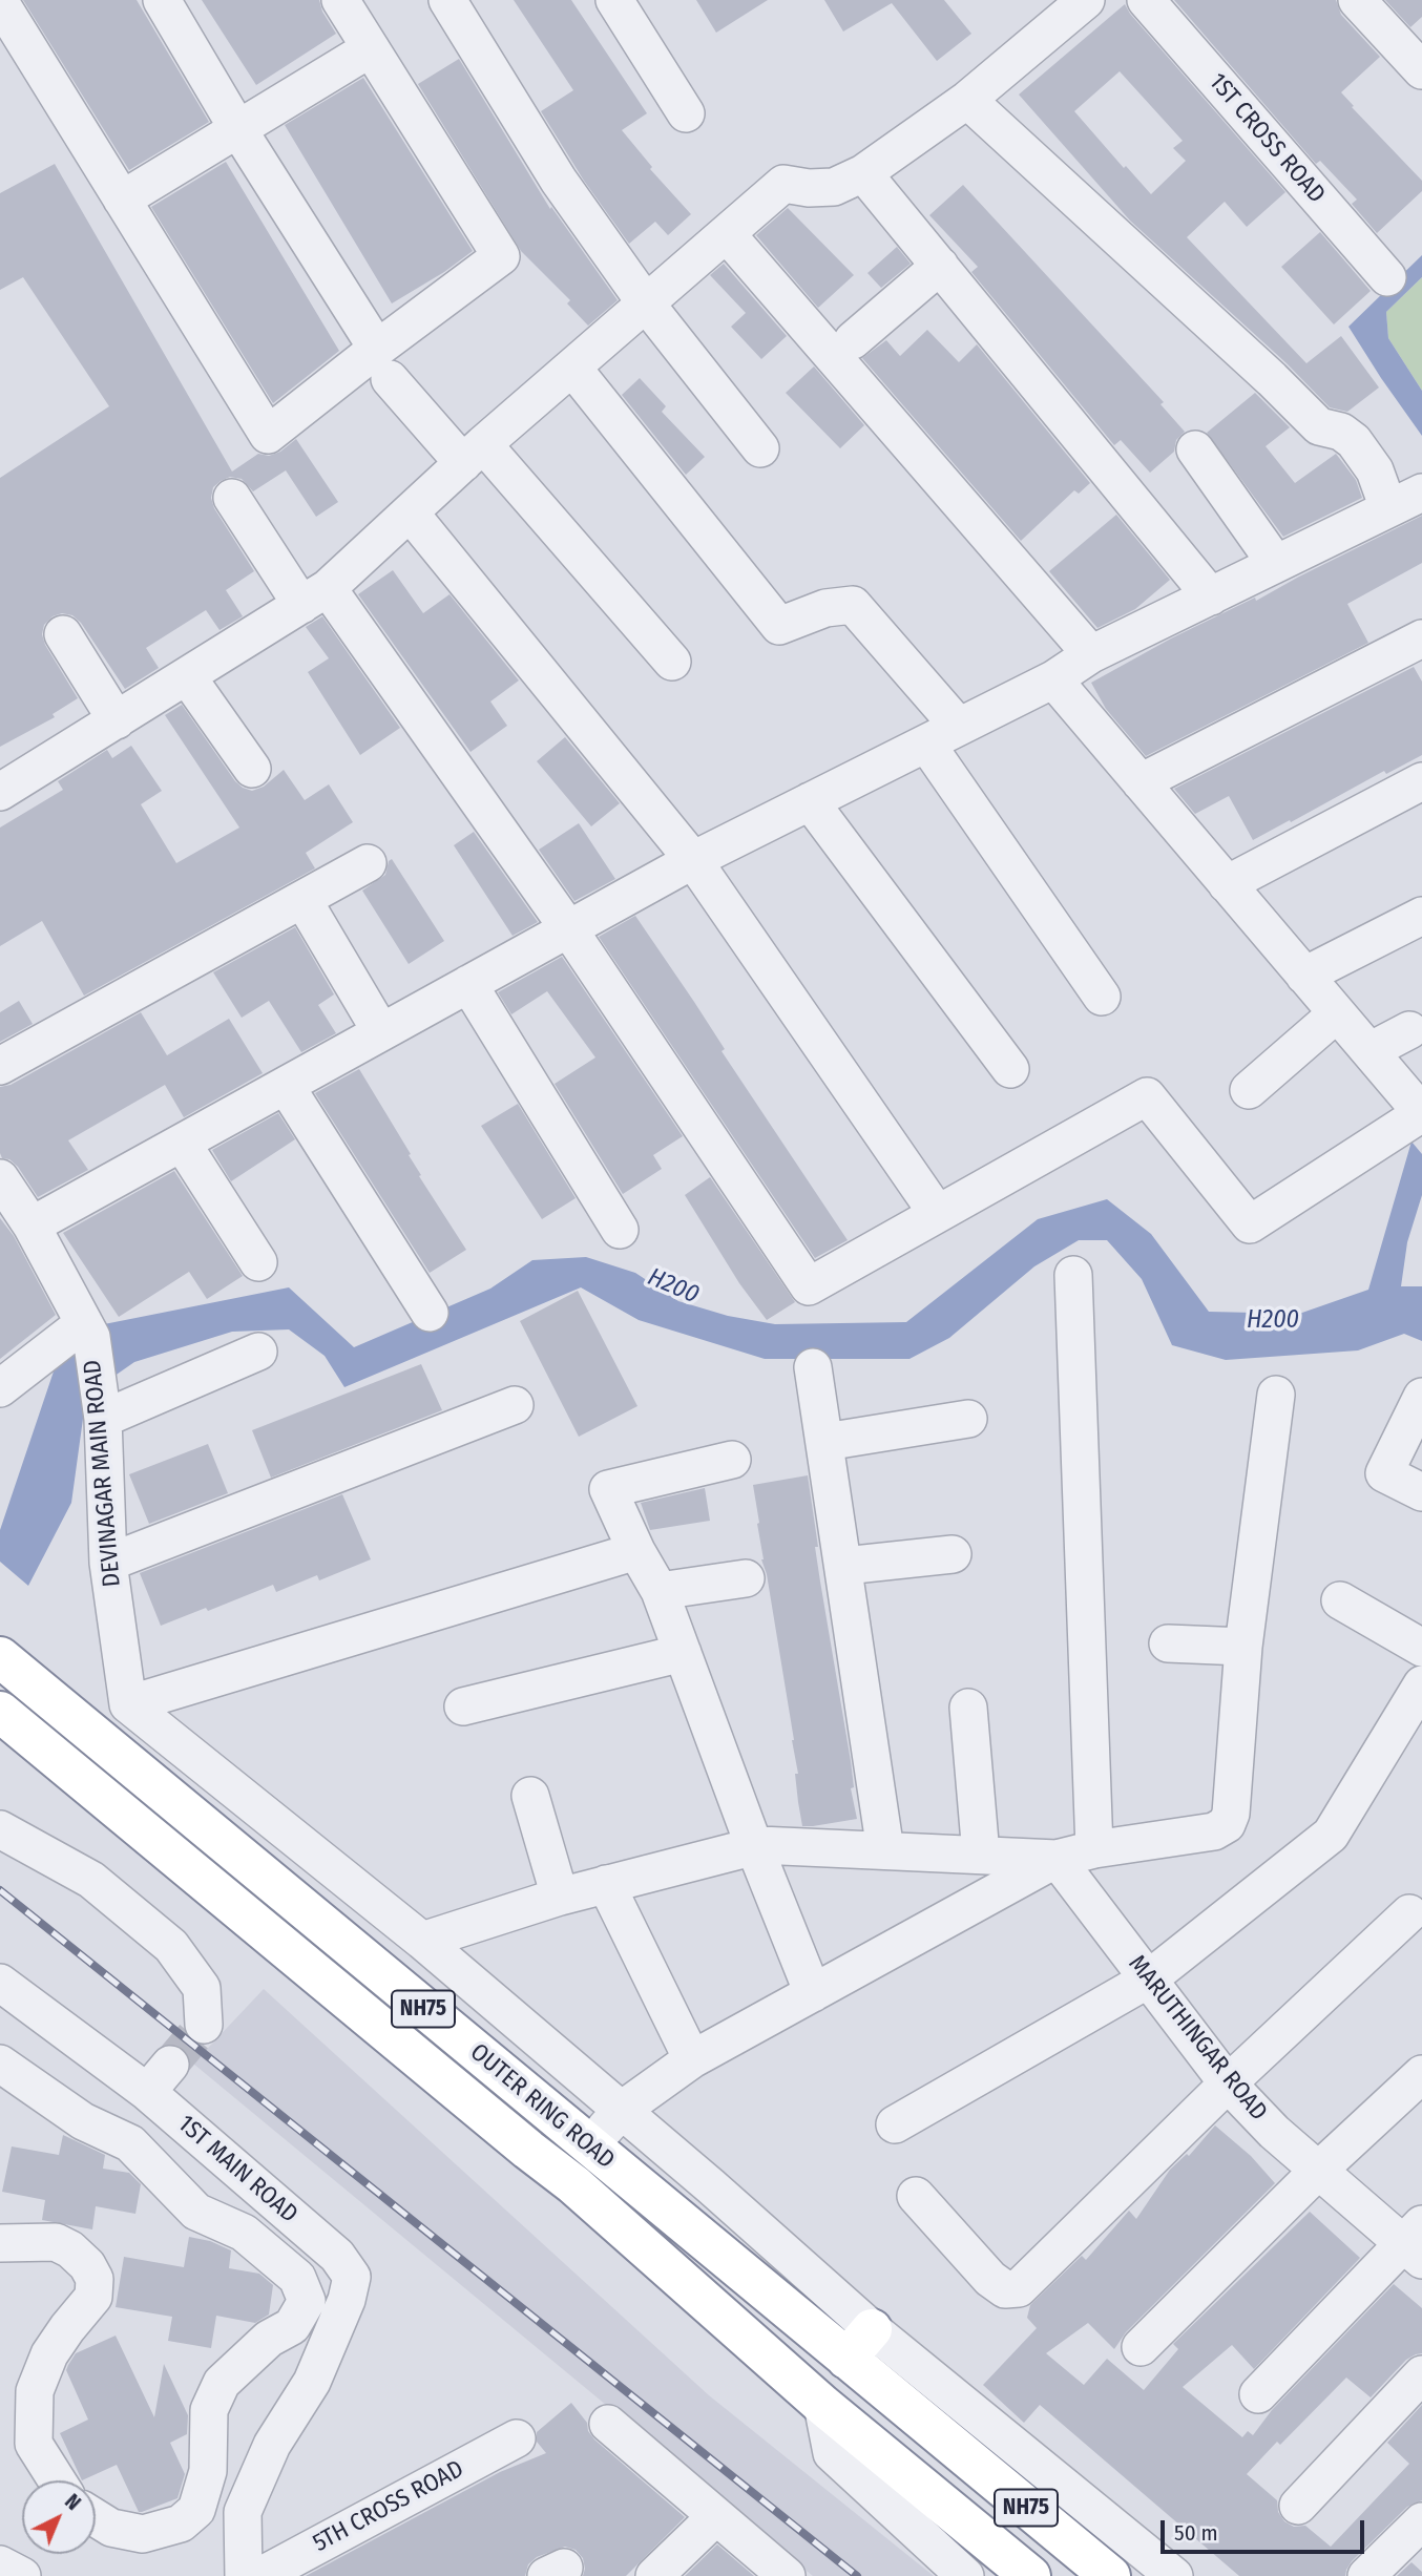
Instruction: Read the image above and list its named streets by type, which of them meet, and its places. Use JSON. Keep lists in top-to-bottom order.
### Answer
{
  "streets": {
    "highway": ["NH75", "OUTER RING ROAD"],
    "street": [
      "1ST CROSS ROAD",
      "DEVINAGAR MAIN ROAD",
      "MARUTHINGAR ROAD",
      "1ST MAIN ROAD",
      "5TH CROSS ROAD"
    ]
  },
  "crossings": [
    ["NH75", "OUTER RING ROAD"]
  ],
  "water": ["H200"],
  "scale_bar": "50 m",
  "north": "top right"
}
